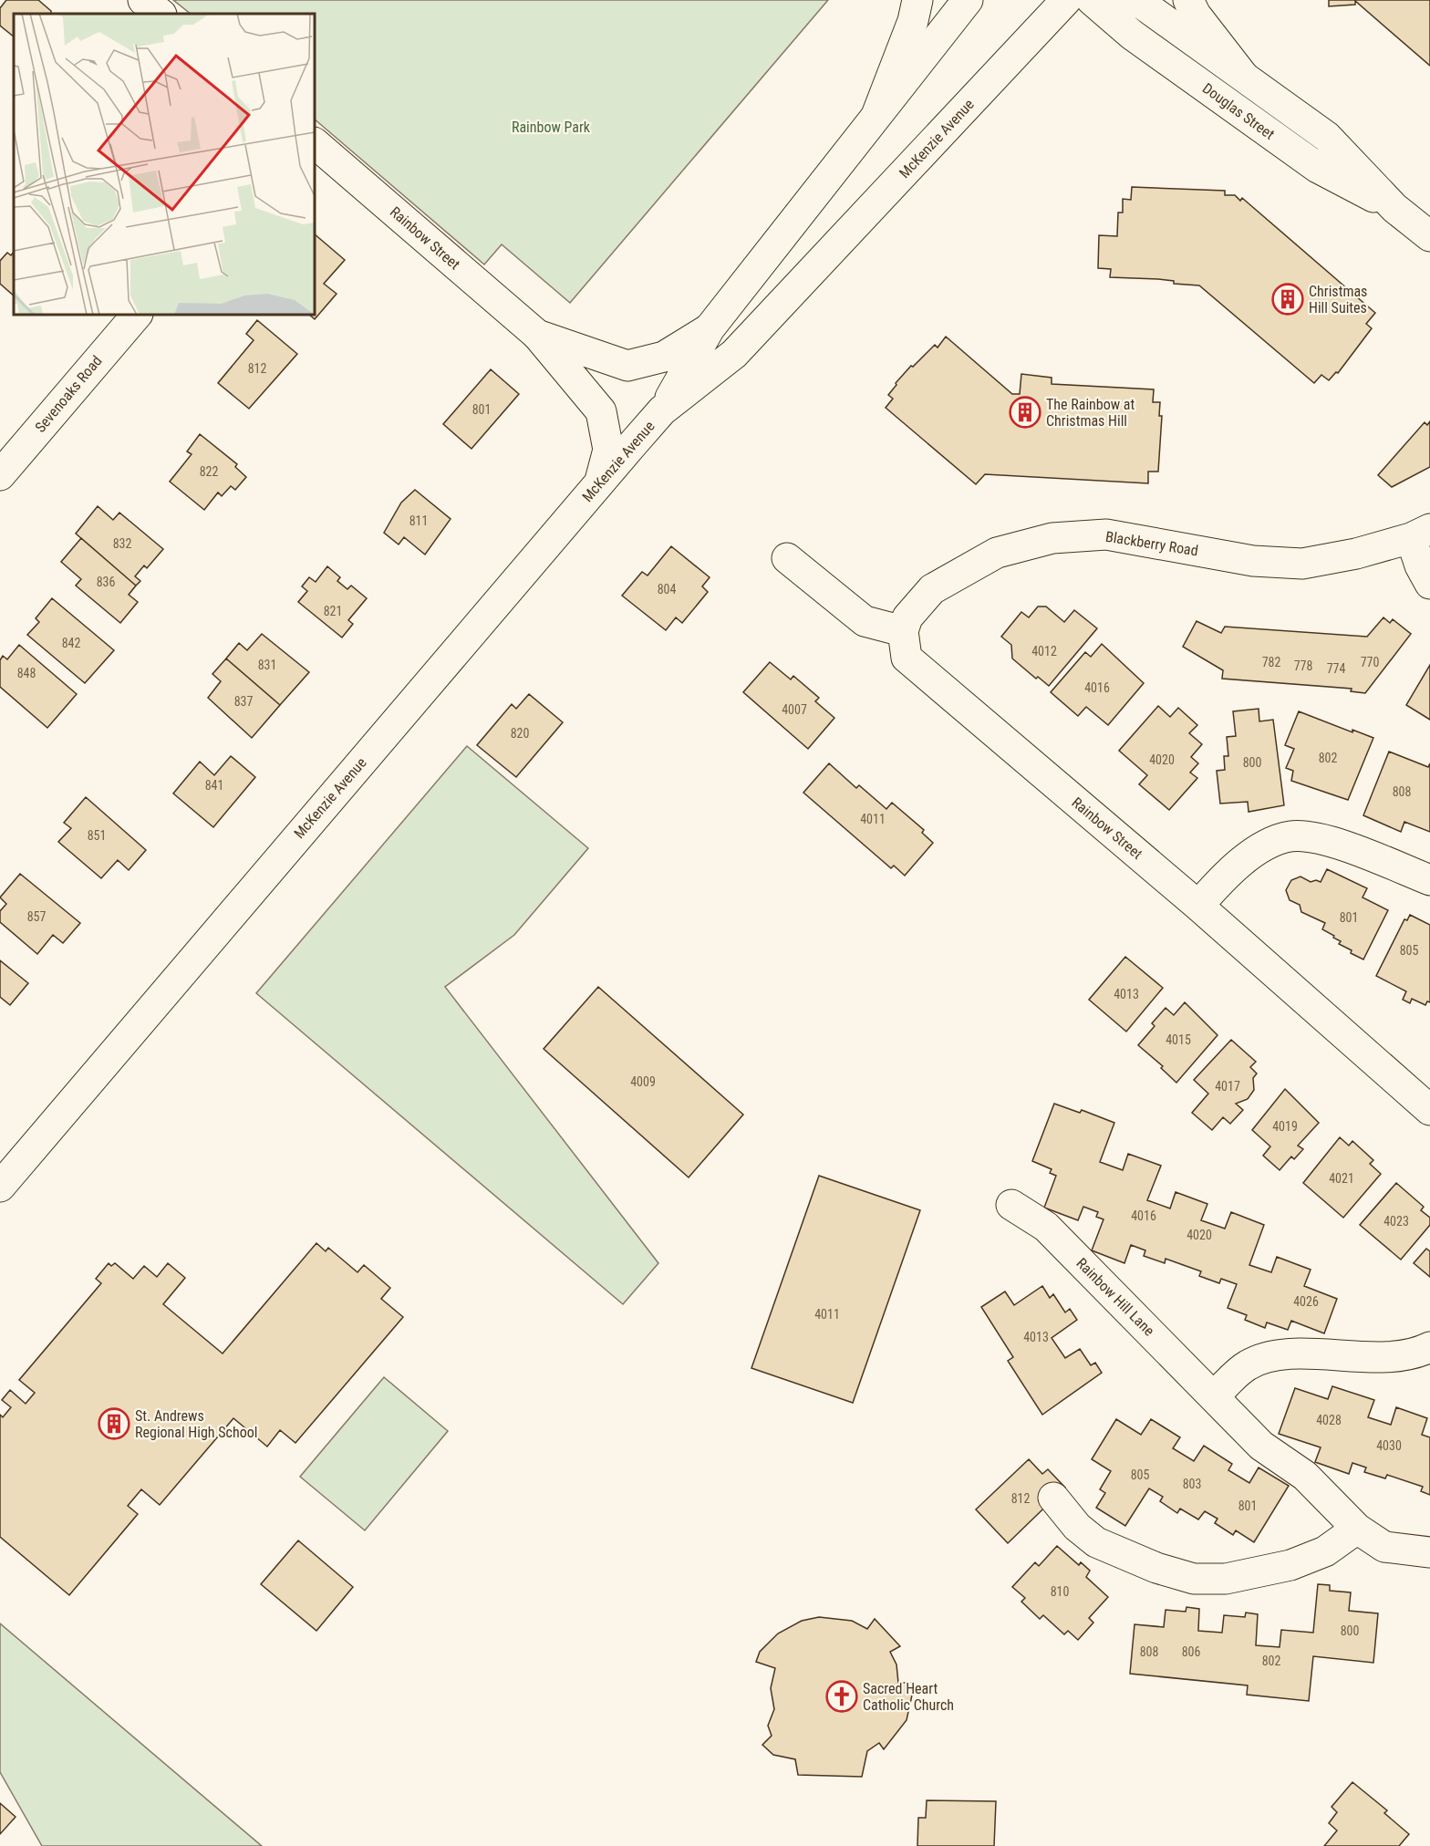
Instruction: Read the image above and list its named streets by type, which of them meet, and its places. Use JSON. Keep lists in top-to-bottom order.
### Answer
{
  "streets": {
    "main road": [
      "Douglas Street",
      "McKenzie Avenue",
      "Rainbow Street",
      "Sevenoaks Road",
      "Blackberry Road",
      "Rainbow Hill Lane"
    ]
  },
  "crossings": [
    ["Rainbow Street", "Blackberry Road"]
  ],
  "parks": ["Rainbow Park"],
  "places": {
    "building": ["Christmas Hill Suites", "The Rainbow at Christmas Hill", "St. Andrews Regional High School"],
    "church": ["Sacred Heart Catholic Church"]
  },
  "house_numbers": [
    "812",
    "801",
    "822",
    "811",
    "832",
    "836",
    "804",
    "821",
    "842",
    "4012",
    "782",
    "770",
    "831",
    "778",
    "774",
    "848",
    "4016",
    "837",
    "4007",
    "820",
    "802",
    "4020",
    "800",
    "841",
    "808",
    "4011",
    "851",
    "857",
    "801",
    "805",
    "4013",
    "4015",
    "4009",
    "4017",
    "4019",
    "4021",
    "4016",
    "4023",
    "4020",
    "4026",
    "4011",
    "4013",
    "4028",
    "4030",
    "805",
    "803",
    "812",
    "801",
    "810",
    "800",
    "808",
    "806",
    "802"
  ]
}
